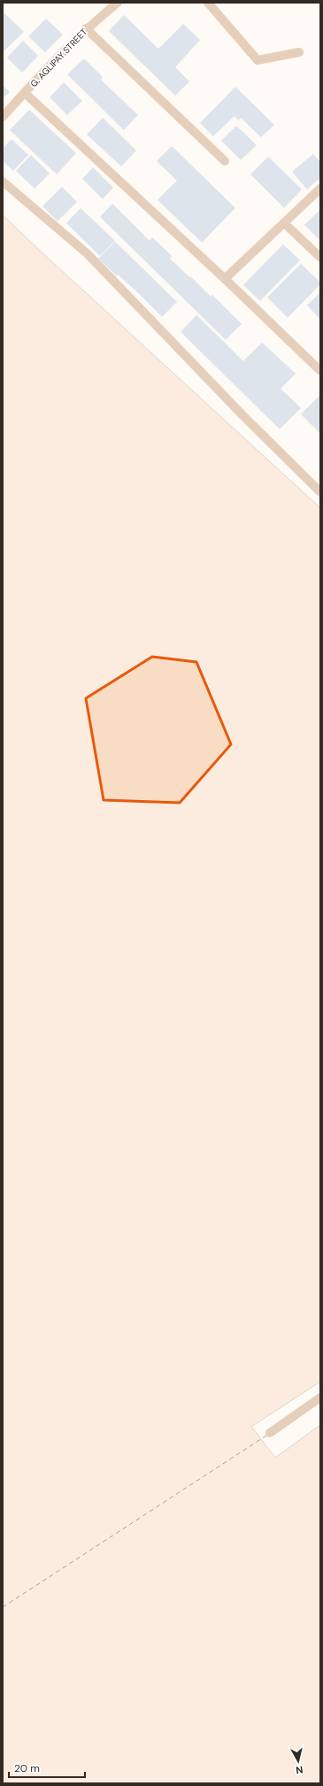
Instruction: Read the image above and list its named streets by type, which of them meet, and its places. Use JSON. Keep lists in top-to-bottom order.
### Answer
{
  "streets": {
    "street": ["G. AGLIPAY STREET"]
  },
  "scale_bar": "20 m",
  "north": "bottom"
}
